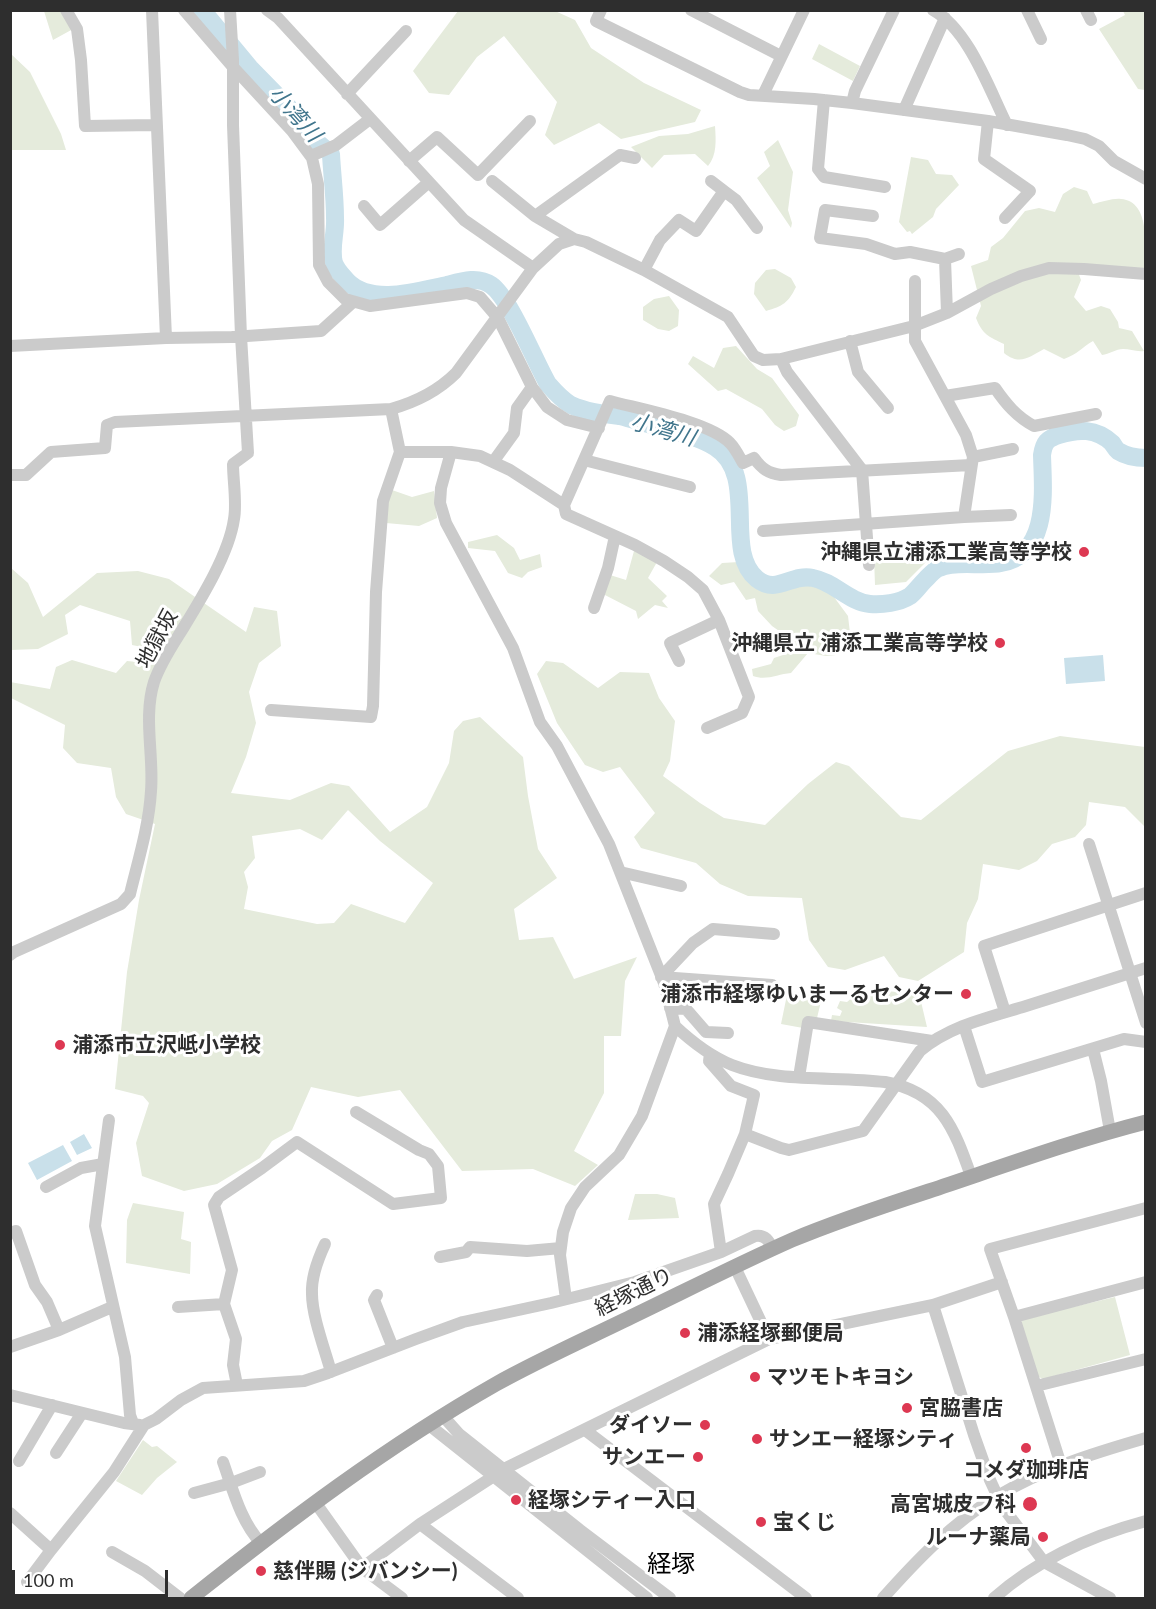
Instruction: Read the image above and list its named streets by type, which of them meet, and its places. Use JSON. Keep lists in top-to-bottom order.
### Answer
{
  "streets": {
    "main road": ["経塚通り"],
    "street": ["地獄坂"]
  },
  "districts": ["経塚"],
  "water": ["小湾川"],
  "places": [
    "沖縄県立浦添工業高等学校",
    "沖縄県立 浦添工業高等学校",
    "浦添市経塚ゆいまーるセンター",
    "浦添市立沢岻小学校",
    "浦添経塚郵便局",
    "マツモトキヨシ",
    "宮脇書店",
    "ダイソー",
    "サンエー経塚シティ",
    "コメダ珈琲店",
    "サンエー",
    "経塚シティー入口",
    "高宮城皮フ科",
    "宝くじ",
    "ルーナ薬局",
    "慈伴賜 (ジバンシー)"
  ],
  "scale_bar": "100 m"
}
